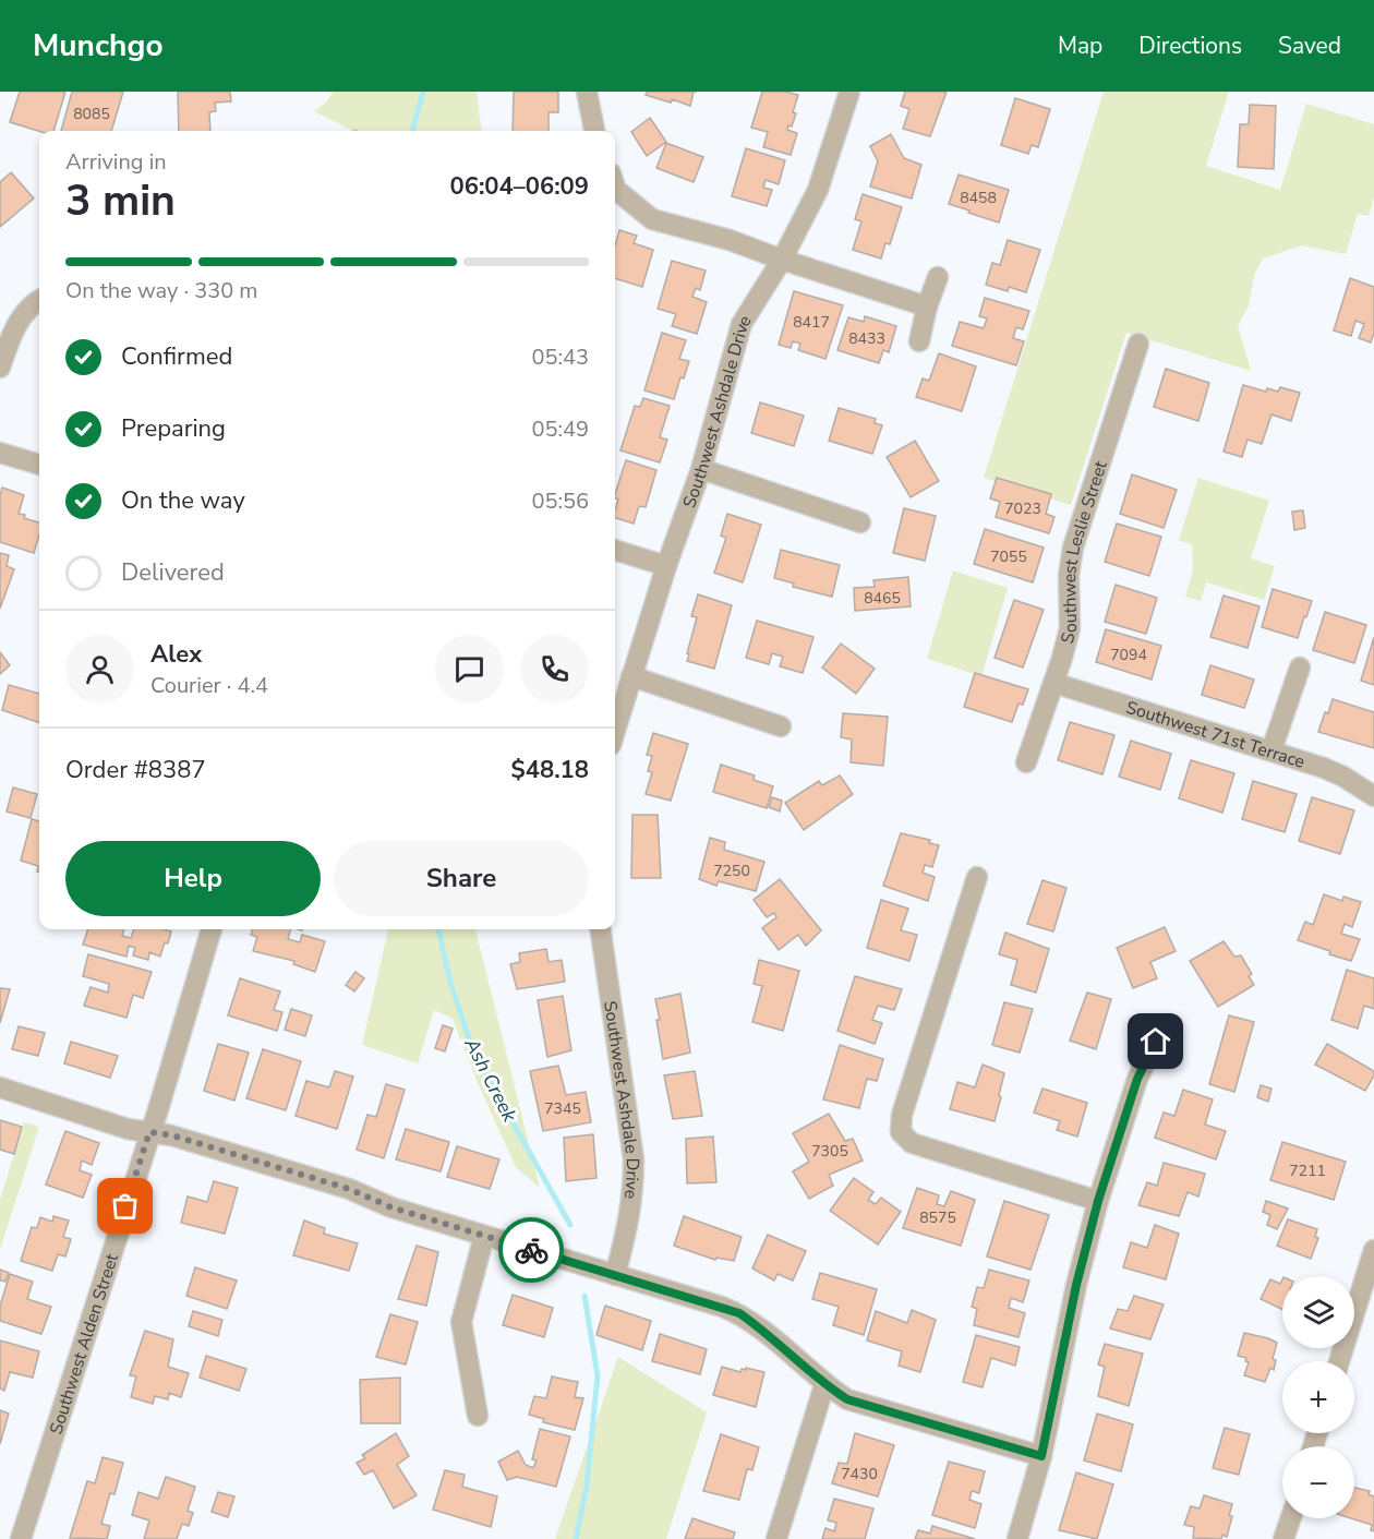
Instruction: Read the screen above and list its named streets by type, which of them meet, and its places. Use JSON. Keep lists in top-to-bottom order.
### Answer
{
  "streets": {
    "street": [
      "Southwest Ashdale Drive",
      "Southwest Leslie Street",
      "Southwest 71st Terrace",
      "Southwest Alden Street"
    ]
  },
  "crossings": [
    ["Southwest Leslie Street", "Southwest 71st Terrace"]
  ],
  "water": ["Ash Creek"],
  "house_numbers": [
    "8085",
    "8458",
    "8417",
    "8433",
    "7023",
    "7055",
    "8465",
    "7094",
    "7250",
    "7345",
    "7305",
    "7211",
    "8575",
    "7430"
  ],
  "page": {
    "header": "Munchgo",
    "nav": ["Map", "Directions", "Saved"],
    "heading": ["3 min", "Arriving in", "06:04–06:09"],
    "panel": [
      "Alex",
      "Courier · 4.4",
      "Order #8387",
      "$48.18"
    ],
    "bar": "On the way · 330 m",
    "list": [
      ["Confirmed", "05:43"],
      ["Preparing", "05:49"],
      ["On the way", "05:56"],
      "Delivered"
    ],
    "buttons": ["Help", "Share"],
    "map_buttons": ["+", "−"]
  }
}
